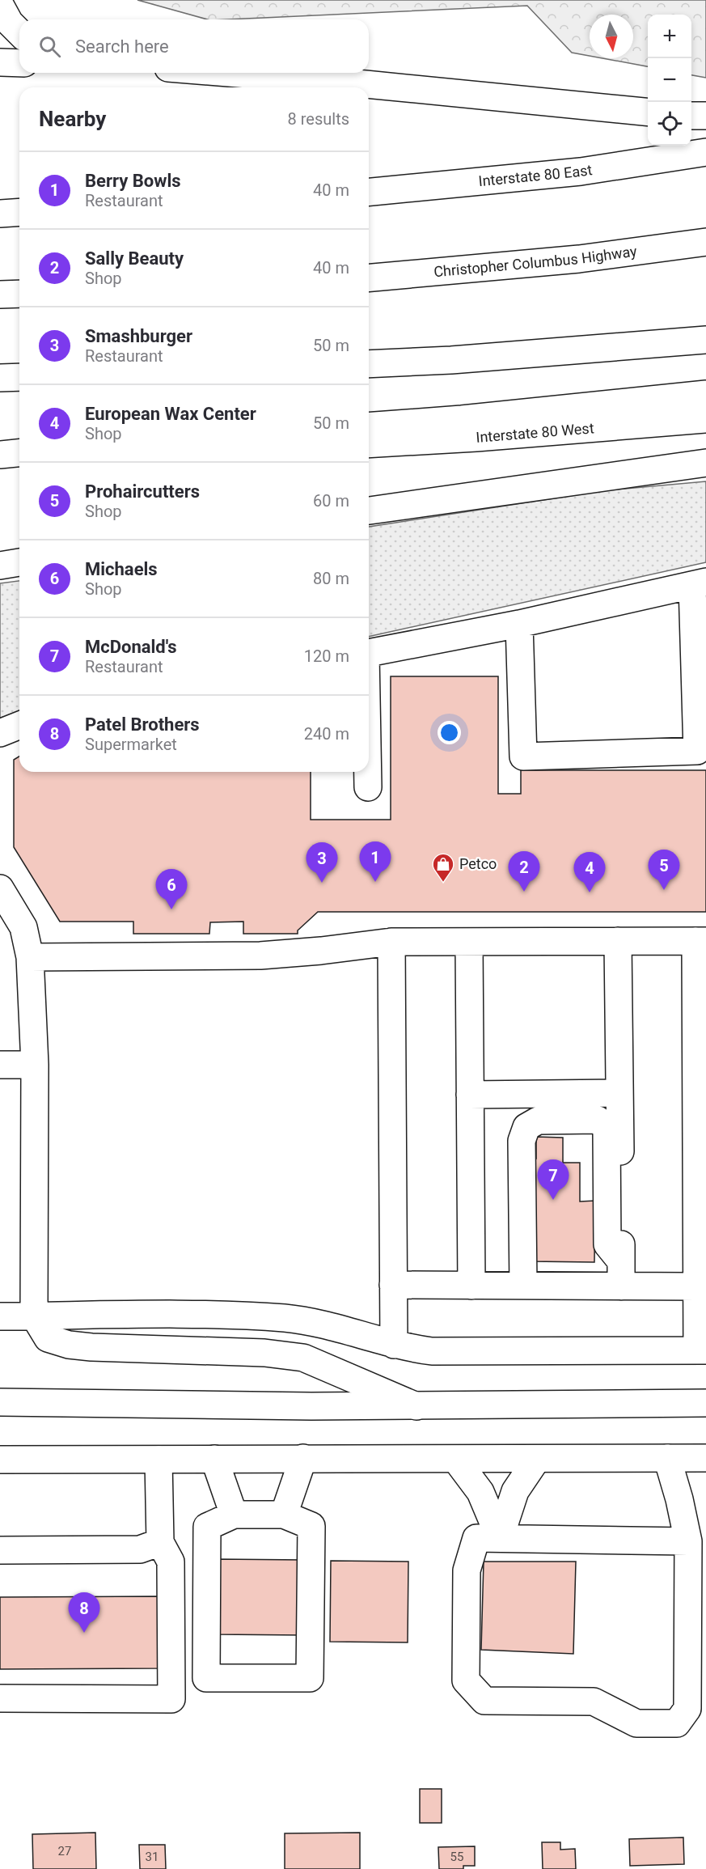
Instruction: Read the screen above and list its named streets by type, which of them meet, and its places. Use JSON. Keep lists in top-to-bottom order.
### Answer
{
  "streets": {
    "main road": ["Interstate 80 East", "Christopher Columbus Highway", "Interstate 80 West"]
  },
  "places": {
    "shop": ["Petco"]
  },
  "house_numbers": ["27", "31", "55"],
  "north": "bottom",
  "page": {
    "map_buttons": ["+", "−"],
    "search": "Search here",
    "heading": ["Nearby", "8 results"],
    "list": [
      {
        "mark": "1",
        "name": "Berry Bowls",
        "note": "Restaurant",
        "value": "40 m"
      },
      {
        "mark": "2",
        "name": "Sally Beauty",
        "note": "Shop",
        "value": "40 m"
      },
      {
        "mark": "3",
        "name": "Smashburger",
        "note": "Restaurant",
        "value": "50 m"
      },
      {
        "mark": "4",
        "name": "European Wax Center",
        "note": "Shop",
        "value": "50 m"
      },
      {
        "mark": "5",
        "name": "Prohaircutters",
        "note": "Shop",
        "value": "60 m"
      },
      {
        "mark": "6",
        "name": "Michaels",
        "note": "Shop",
        "value": "80 m"
      },
      {
        "mark": "7",
        "name": "McDonald's",
        "note": "Restaurant",
        "value": "120 m"
      },
      {
        "mark": "8",
        "name": "Patel Brothers",
        "note": "Supermarket",
        "value": "240 m"
      }
    ],
    "pins": [
      "1",
      "3",
      "5",
      "2",
      "4",
      "6",
      "7",
      "8"
    ]
  }
}
